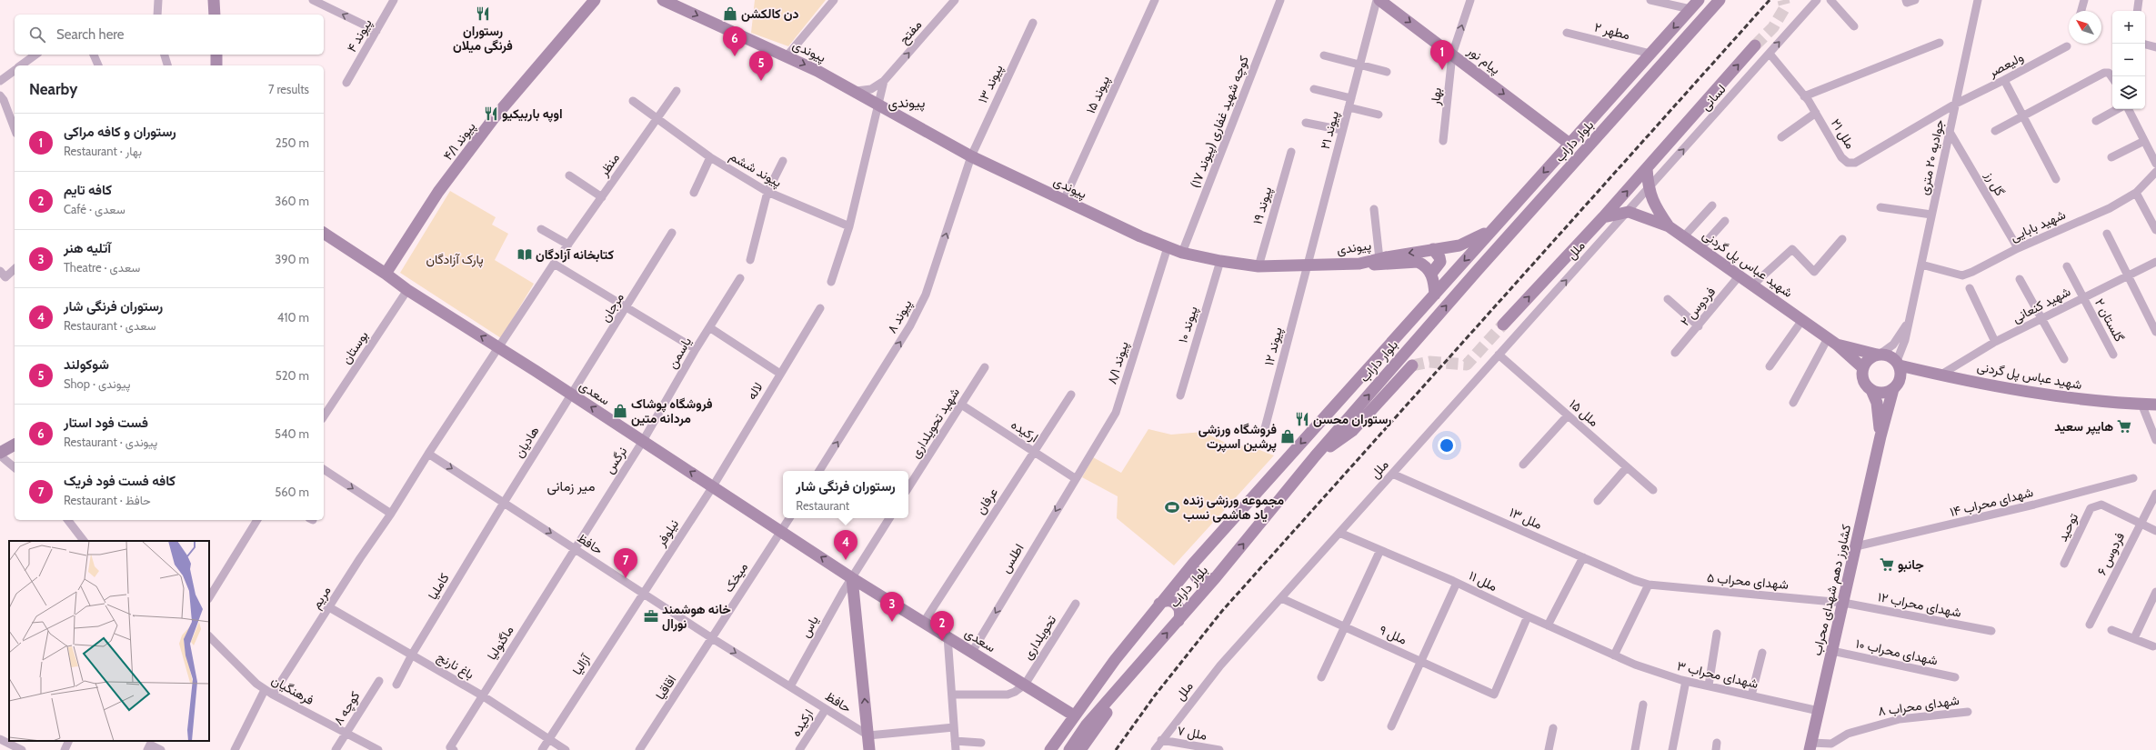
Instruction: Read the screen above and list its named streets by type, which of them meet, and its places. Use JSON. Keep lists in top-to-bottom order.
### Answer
{
  "streets": {
    "main road": [
      "پیوندی",
      "پیام نور",
      "پیوند ۴/۱",
      "بلوار داراب",
      "شهید عباس پل گردنی",
      "سعدی",
      "کشاورز دهم شهدای محراب"
    ],
    "street": [
      "مطهر ۲",
      "مفتح",
      "پیوند ۴",
      "ولیعصر",
      "پیوند ۱۳",
      "پیوند ۱۵",
      "بهار",
      "لسانی",
      "کوچه شهید غفاری (پیوند ۱۷)",
      "پیوند ۲۱",
      "ملل ۲۱",
      "جوادیه ۲۰ متری",
      "منظر",
      "پیوند ششم",
      "گل رز",
      "پیوند ۱۹",
      "شهید بابایی",
      "ملل",
      "شهید کنعانی",
      "فردوس ۲",
      "مرجان",
      "پیوند ۸",
      "گلستان ۲",
      "پیوند ۱۰",
      "پیوند ۱۲",
      "بوستان",
      "یاسمن",
      "پیوند ۸/۱",
      "لاله",
      "ملل ۱۵",
      "شهید تحویلداری",
      "ارکیده",
      "هادیان",
      "نرگس",
      "عرفان",
      "شهدای محراب ۱۴",
      "ملل ۱۳",
      "توحید",
      "نیلوفر",
      "حافظ",
      "فردوس ۶",
      "اطلس",
      "میخک",
      "ملل ۱۱",
      "شهدای محراب ۵",
      "کاملیا",
      "مریم",
      "شهدای محراب ۱۲",
      "یاس",
      "ملل ۹",
      "تحویلداری",
      "ماگنولیا",
      "شهدای محراب ۱۰",
      "آزالیا",
      "باغ نارنج",
      "شهدای محراب ۳",
      "اقاقیا",
      "فرهنگیان",
      "شهدای محراب ۸",
      "کوچه ۸",
      "ملل ۷"
    ]
  },
  "crossings": [
    ["مطهر ۲", "بلوار داراب"],
    ["پیوندی", "پیوند ۱۳"],
    ["پیوندی", "پیوند ۱۵"],
    ["پیوندی", "کوچه شهید غفاری (پیوند ۱۷)"],
    ["پیوندی", "پیوند ۲۱"],
    ["پیوندی", "بلوار داراب"],
    ["پیوندی", "پیوند ۱۹"],
    ["پیوندی", "پیوند ۸"],
    ["پیوندی", "پیوند ۱۰"],
    ["پیوندی", "پیوند ۱۲"],
    ["پیوندی", "پیوند ۸/۱"],
    ["پیام نور", "بهار"],
    ["پیام نور", "بلوار داراب"],
    ["ولیعصر", "ملل ۲۱"],
    ["ولیعصر", "جوادیه ۲۰ متری"],
    ["پیوند ۱۳", "پیوند ۸"],
    ["لسانی", "ملل ۲۱"],
    ["لسانی", "ملل"],
    ["لسانی", "شهید عباس پل گردنی"],
    ["پیوند ۲۱", "پیوند ۱۲"],
    ["ملل ۲۱", "جوادیه ۲۰ متری"],
    ["پیوند ۴/۱", "سعدی"],
    ["بلوار داراب", "سعدی"],
    ["جوادیه ۲۰ متری", "گل رز"],
    ["جوادیه ۲۰ متری", "شهید بابایی"],
    ["جوادیه ۲۰ متری", "شهید عباس پل گردنی"],
    ["جوادیه ۲۰ متری", "کشاورز دهم شهدای محراب"],
    ["منظر", "پیوند ششم"],
    ["گل رز", "شهید بابایی"],
    ["ملل", "شهید عباس پل گردنی"],
    ["ملل", "ملل ۱۵"],
    ["ملل", "ملل ۱۳"],
    ["ملل", "ملل ۱۱"],
    ["ملل", "ملل ۹"],
    ["ملل", "ملل ۷"],
    ["شهید عباس پل گردنی", "شهید کنعانی"],
    ["شهید عباس پل گردنی", "فردوس ۲"],
    ["شهید عباس پل گردنی", "کشاورز دهم شهدای محراب"],
    ["شهید کنعانی", "گلستان ۲"],
    ["مرجان", "سعدی"],
    ["مرجان", "هادیان"],
    ["بوستان", "سعدی"],
    ["یاسمن", "سعدی"],
    ["یاسمن", "نرگس"],
    ["پیوند ۸/۱", "ارکیده"],
    ["پیوند ۸/۱", "اطلس"],
    ["لاله", "سعدی"],
    ["لاله", "نیلوفر"],
    ["سعدی", "هادیان"],
    ["سعدی", "نرگس"],
    ["سعدی", "عرفان"],
    ["سعدی", "نیلوفر"],
    ["سعدی", "اطلس"],
    ["سعدی", "میخک"],
    ["سعدی", "یاس"],
    ["سعدی", "تحویلداری"],
    ["شهید تحویلداری", "ارکیده"],
    ["ارکیده", "عرفان"],
    ["ارکیده", "حافظ"],
    ["ارکیده", "اطلس"],
    ["هادیان", "حافظ"],
    ["هادیان", "کاملیا"],
    ["نرگس", "حافظ"],
    ["نرگس", "ماگنولیا"],
    ["شهدای محراب ۱۴", "کشاورز دهم شهدای محراب"],
    ["ملل ۱۳", "شهدای محراب ۵"],
    ["توحید", "فردوس ۶"],
    ["نیلوفر", "حافظ"],
    ["نیلوفر", "آزالیا"],
    ["حافظ", "میخک"],
    ["حافظ", "کاملیا"],
    ["حافظ", "یاس"],
    ["حافظ", "ماگنولیا"],
    ["حافظ", "آزالیا"],
    ["حافظ", "اقاقیا"],
    ["میخک", "اقاقیا"],
    ["ملل ۱۱", "ملل ۹"],
    ["ملل ۱۱", "شهدای محراب ۳"],
    ["شهدای محراب ۵", "کشاورز دهم شهدای محراب"],
    ["شهدای محراب ۵", "شهدای محراب ۱۲"],
    ["کاملیا", "باغ نارنج"],
    ["کشاورز دهم شهدای محراب", "شهدای محراب ۱۲"],
    ["کشاورز دهم شهدای محراب", "شهدای محراب ۱۰"],
    ["کشاورز دهم شهدای محراب", "شهدای محراب ۳"],
    ["کشاورز دهم شهدای محراب", "شهدای محراب ۸"],
    ["مریم", "باغ نارنج"],
    ["مریم", "فرهنگیان"],
    ["ماگنولیا", "باغ نارنج"],
    ["آزالیا", "باغ نارنج"],
    ["فرهنگیان", "کوچه ۸"]
  ],
  "one_way": [
    "مفتح",
    "پیام نور",
    "بهار",
    "لسانی",
    "پیوند ۸",
    "سعدی",
    "حافظ",
    "اطلس"
  ],
  "districts": ["پیوندی", "میر زمانی"],
  "parks": ["پارک آزادگان"],
  "places": {
    "restaurant": ["رستوران فرنگی میلان", "اوپه باربیکیو", "رستوران محسن"],
    "shop": ["دن کالکشن", "فروشگاه پوشاک مردانه متین", "فروشگاه ورزشی پرشین اسپرت"],
    "library": ["کتابخانه آزادگان"],
    "supermarket": ["هایپر سعید", "جانبو"],
    "sports": ["مجموعه ورزشی زنده یاد هاشمی نسب"],
    "office": ["خانه هوشمند نورال"]
  },
  "north": "top left",
  "page": {
    "map_buttons": ["+", "−"],
    "search": "Search here",
    "pins": [
      "6",
      "1",
      "5",
      "4",
      "7",
      "3",
      "2"
    ],
    "heading": ["Nearby", "7 results"],
    "list": [
      {
        "mark": "1",
        "name": "رستوران و کافه مراکی",
        "note": "Restaurant · بهار",
        "value": "250 m"
      },
      {
        "mark": "2",
        "name": "کافه تایم",
        "note": "Café · سعدی",
        "value": "360 m"
      },
      {
        "mark": "3",
        "name": "آتلیه هنر",
        "note": "Theatre · سعدی",
        "value": "390 m"
      },
      {
        "mark": "4",
        "name": "رستوران فرنگی شار",
        "note": "Restaurant · سعدی",
        "value": "410 m"
      },
      {
        "mark": "5",
        "name": "شوکولند",
        "note": "Shop · پیوندی",
        "value": "520 m"
      },
      {
        "mark": "6",
        "name": "فست فود استار",
        "note": "Restaurant · پیوندی",
        "value": "540 m"
      },
      {
        "mark": "7",
        "name": "کافه فست فود فریک",
        "note": "Restaurant · حافظ",
        "value": "560 m"
      }
    ],
    "popup": ["رستوران فرنگی شار", "Restaurant"]
  }
}
